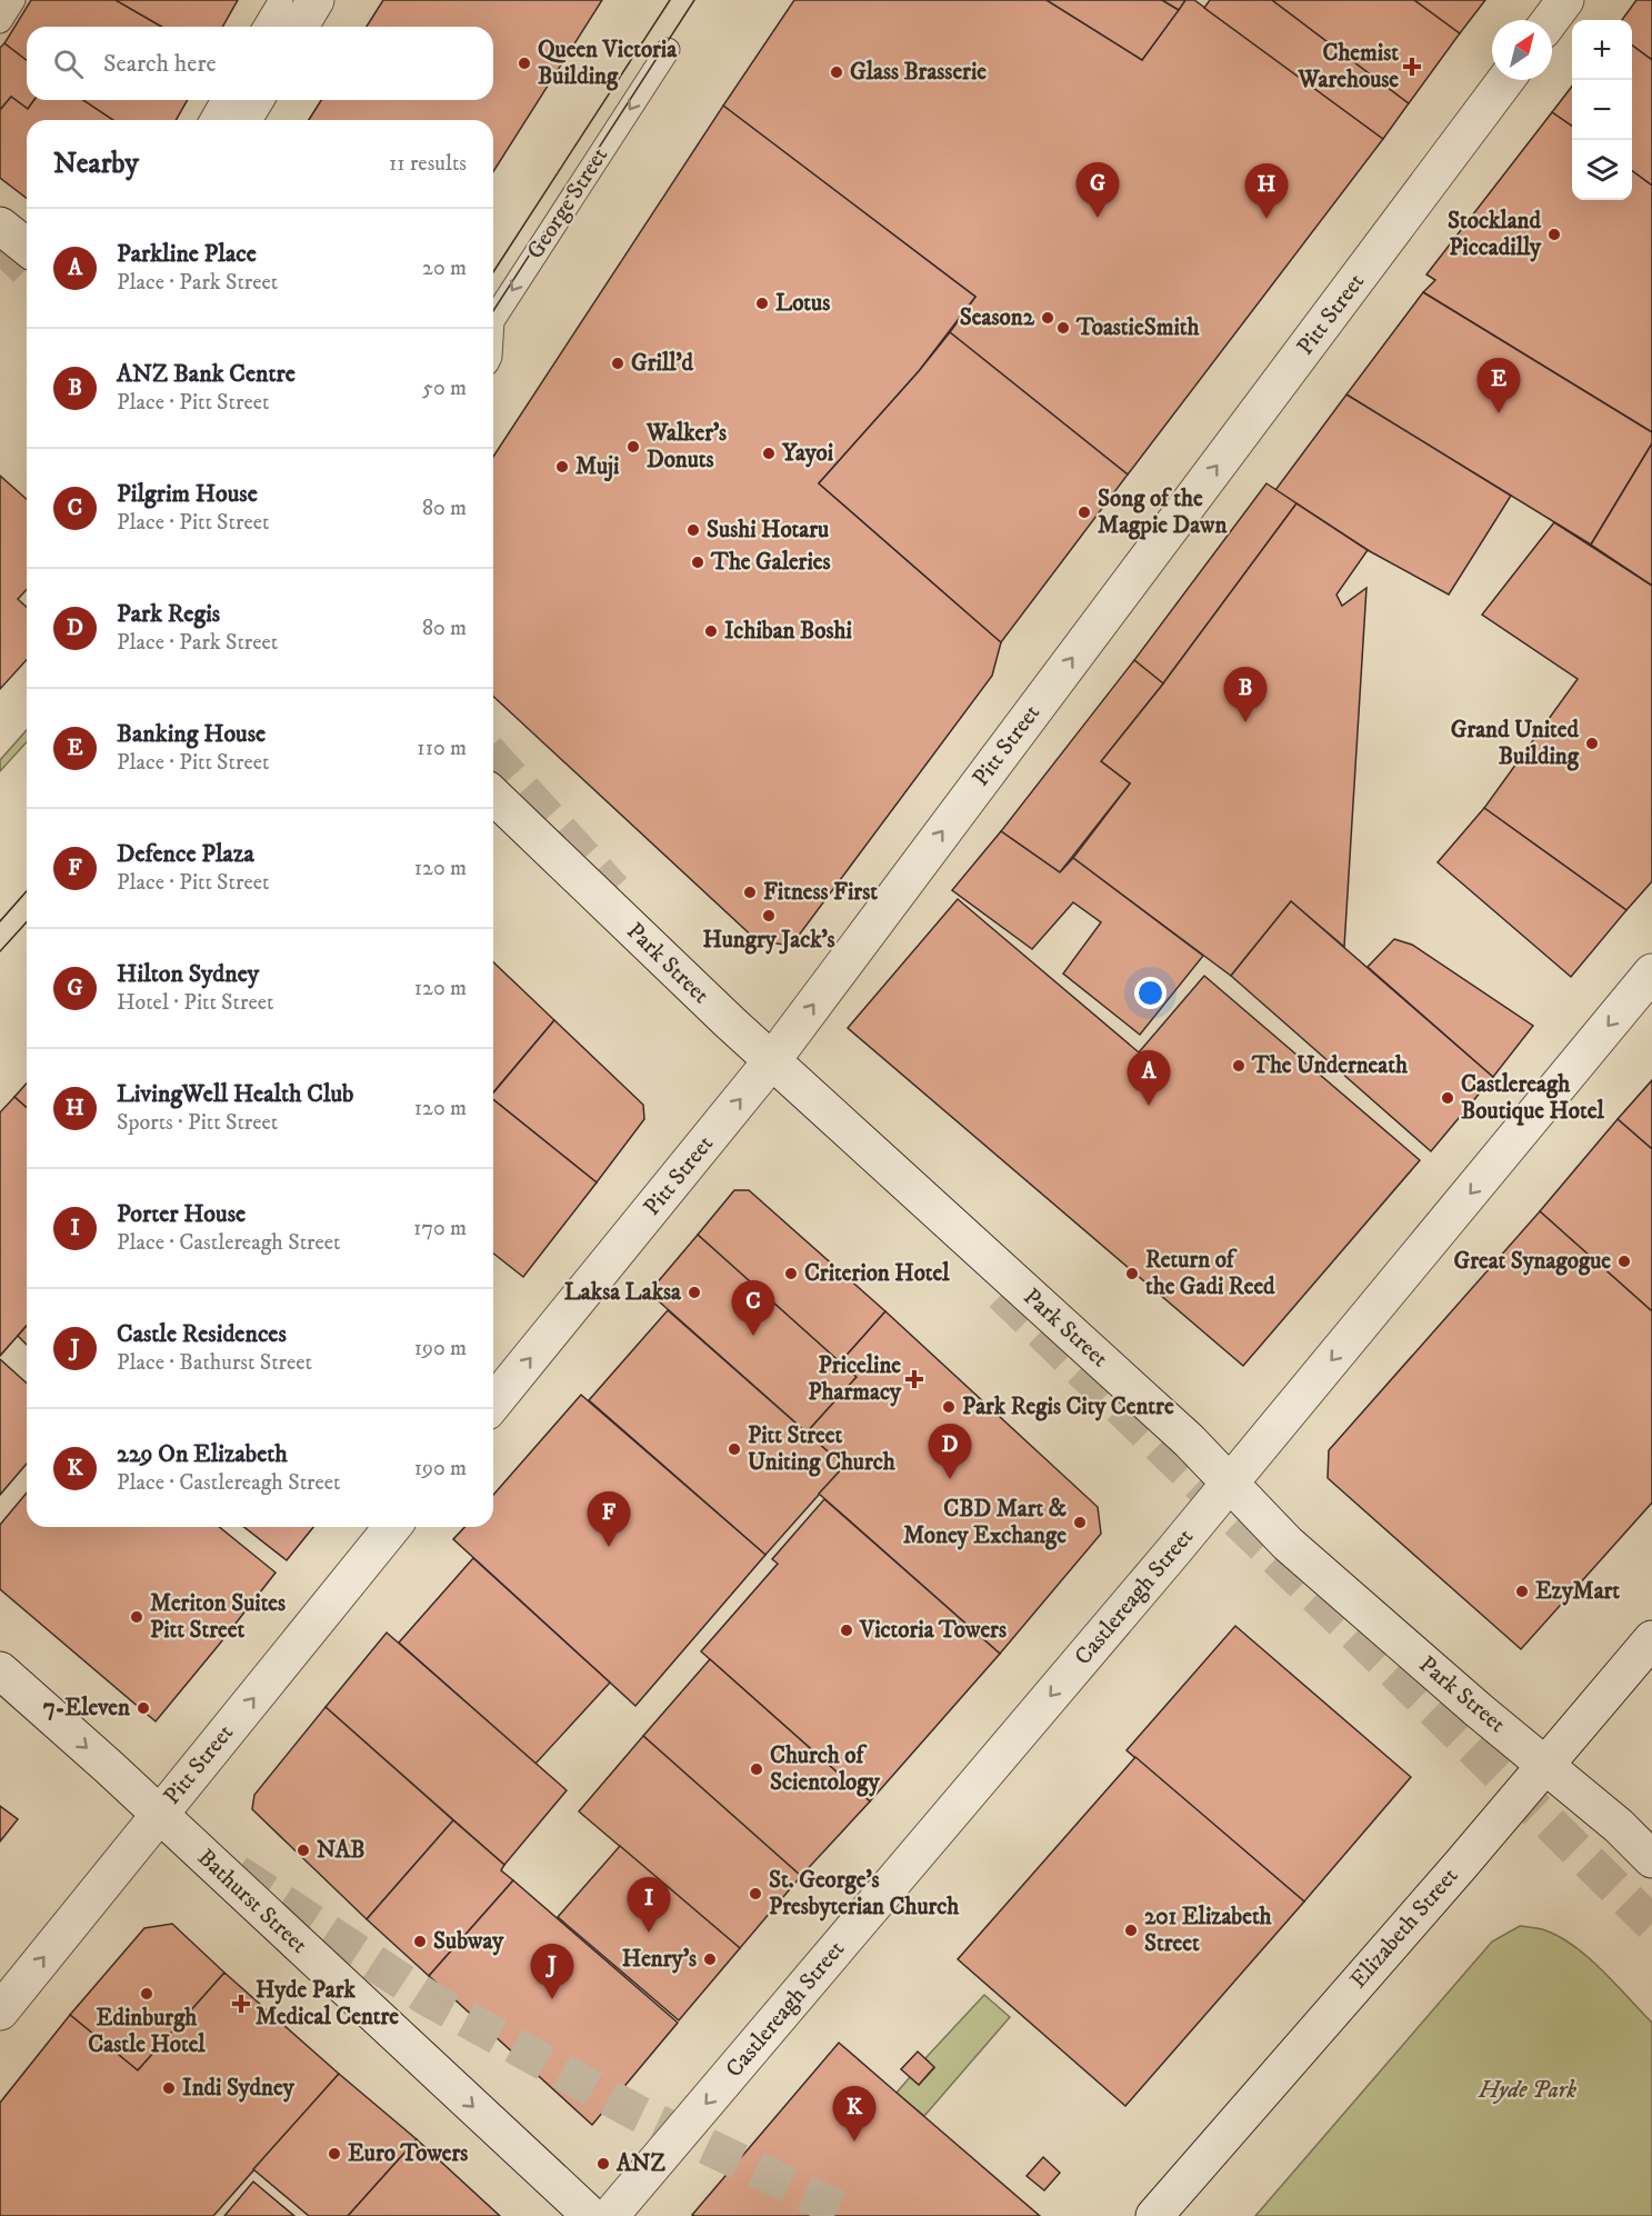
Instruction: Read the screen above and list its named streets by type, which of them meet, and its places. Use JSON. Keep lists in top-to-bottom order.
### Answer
{
  "streets": {
    "street": [
      "Pitt Street",
      "Park Street",
      "Castlereagh Street",
      "Bathurst Street",
      "Elizabeth Street"
    ],
    "lane": ["George Street"]
  },
  "crossings": [
    ["Pitt Street", "Park Street"],
    ["Pitt Street", "Bathurst Street"],
    ["Park Street", "Castlereagh Street"],
    ["Park Street", "Elizabeth Street"]
  ],
  "one_way": [
    "George Street",
    "Pitt Street",
    "Castlereagh Street",
    "Bathurst Street"
  ],
  "parks": ["Hyde Park"],
  "places": {
    "other": [
      "Queen Victoria Building",
      "Glass Brasserie",
      "Stockland Piccadilly",
      "Lotus",
      "Season2",
      "ToastieSmith",
      "Grill'd",
      "Walker's Donuts",
      "Yayoi",
      "Muji",
      "Song of the Magpie Dawn",
      "Sushi Hotaru",
      "The Galeries",
      "Ichiban Boshi",
      "Grand United Building",
      "Fitness First",
      "Hungry Jack's",
      "The Underneath",
      "Castlereagh Boutique Hotel",
      "Great Synagogue",
      "Criterion Hotel",
      "Return of the Gadi Reed",
      "Laksa Laksa",
      "Park Regis City Centre",
      "Pitt Street Uniting Church",
      "CBD Mart & Money Exchange",
      "EzyMart",
      "Meriton Suites Pitt Street",
      "Victoria Towers",
      "7-Eleven",
      "Church of Scientology",
      "NAB",
      "St. George's Presbyterian Church",
      "201 Elizabeth Street",
      "Subway",
      "Henry's",
      "Edinburgh Castle Hotel",
      "Indi Sydney",
      "Euro Towers",
      "ANZ"
    ],
    "health": ["Chemist Warehouse", "Priceline Pharmacy", "Hyde Park Medical Centre"]
  },
  "north": "top right",
  "page": {
    "map_buttons": ["+", "−"],
    "search": "Search here",
    "heading": ["Nearby", "11 results"],
    "pins": [
      "G",
      "H",
      "E",
      "B",
      "A",
      "C",
      "D",
      "F",
      "I",
      "J",
      "K"
    ],
    "list": [
      {
        "mark": "A",
        "name": "Parkline Place",
        "note": "Place · Park Street",
        "value": "20 m"
      },
      {
        "mark": "B",
        "name": "ANZ Bank Centre",
        "note": "Place · Pitt Street",
        "value": "50 m"
      },
      {
        "mark": "C",
        "name": "Pilgrim House",
        "note": "Place · Pitt Street",
        "value": "80 m"
      },
      {
        "mark": "D",
        "name": "Park Regis",
        "note": "Place · Park Street",
        "value": "80 m"
      },
      {
        "mark": "E",
        "name": "Banking House",
        "note": "Place · Pitt Street",
        "value": "110 m"
      },
      {
        "mark": "F",
        "name": "Defence Plaza",
        "note": "Place · Pitt Street",
        "value": "120 m"
      },
      {
        "mark": "G",
        "name": "Hilton Sydney",
        "note": "Hotel · Pitt Street",
        "value": "120 m"
      },
      {
        "mark": "H",
        "name": "LivingWell Health Club",
        "note": "Sports · Pitt Street",
        "value": "120 m"
      },
      {
        "mark": "I",
        "name": "Porter House",
        "note": "Place · Castlereagh Street",
        "value": "170 m"
      },
      {
        "mark": "J",
        "name": "Castle Residences",
        "note": "Place · Bathurst Street",
        "value": "190 m"
      },
      {
        "mark": "K",
        "name": "229 On Elizabeth",
        "note": "Place · Castlereagh Street",
        "value": "190 m"
      }
    ]
  }
}
